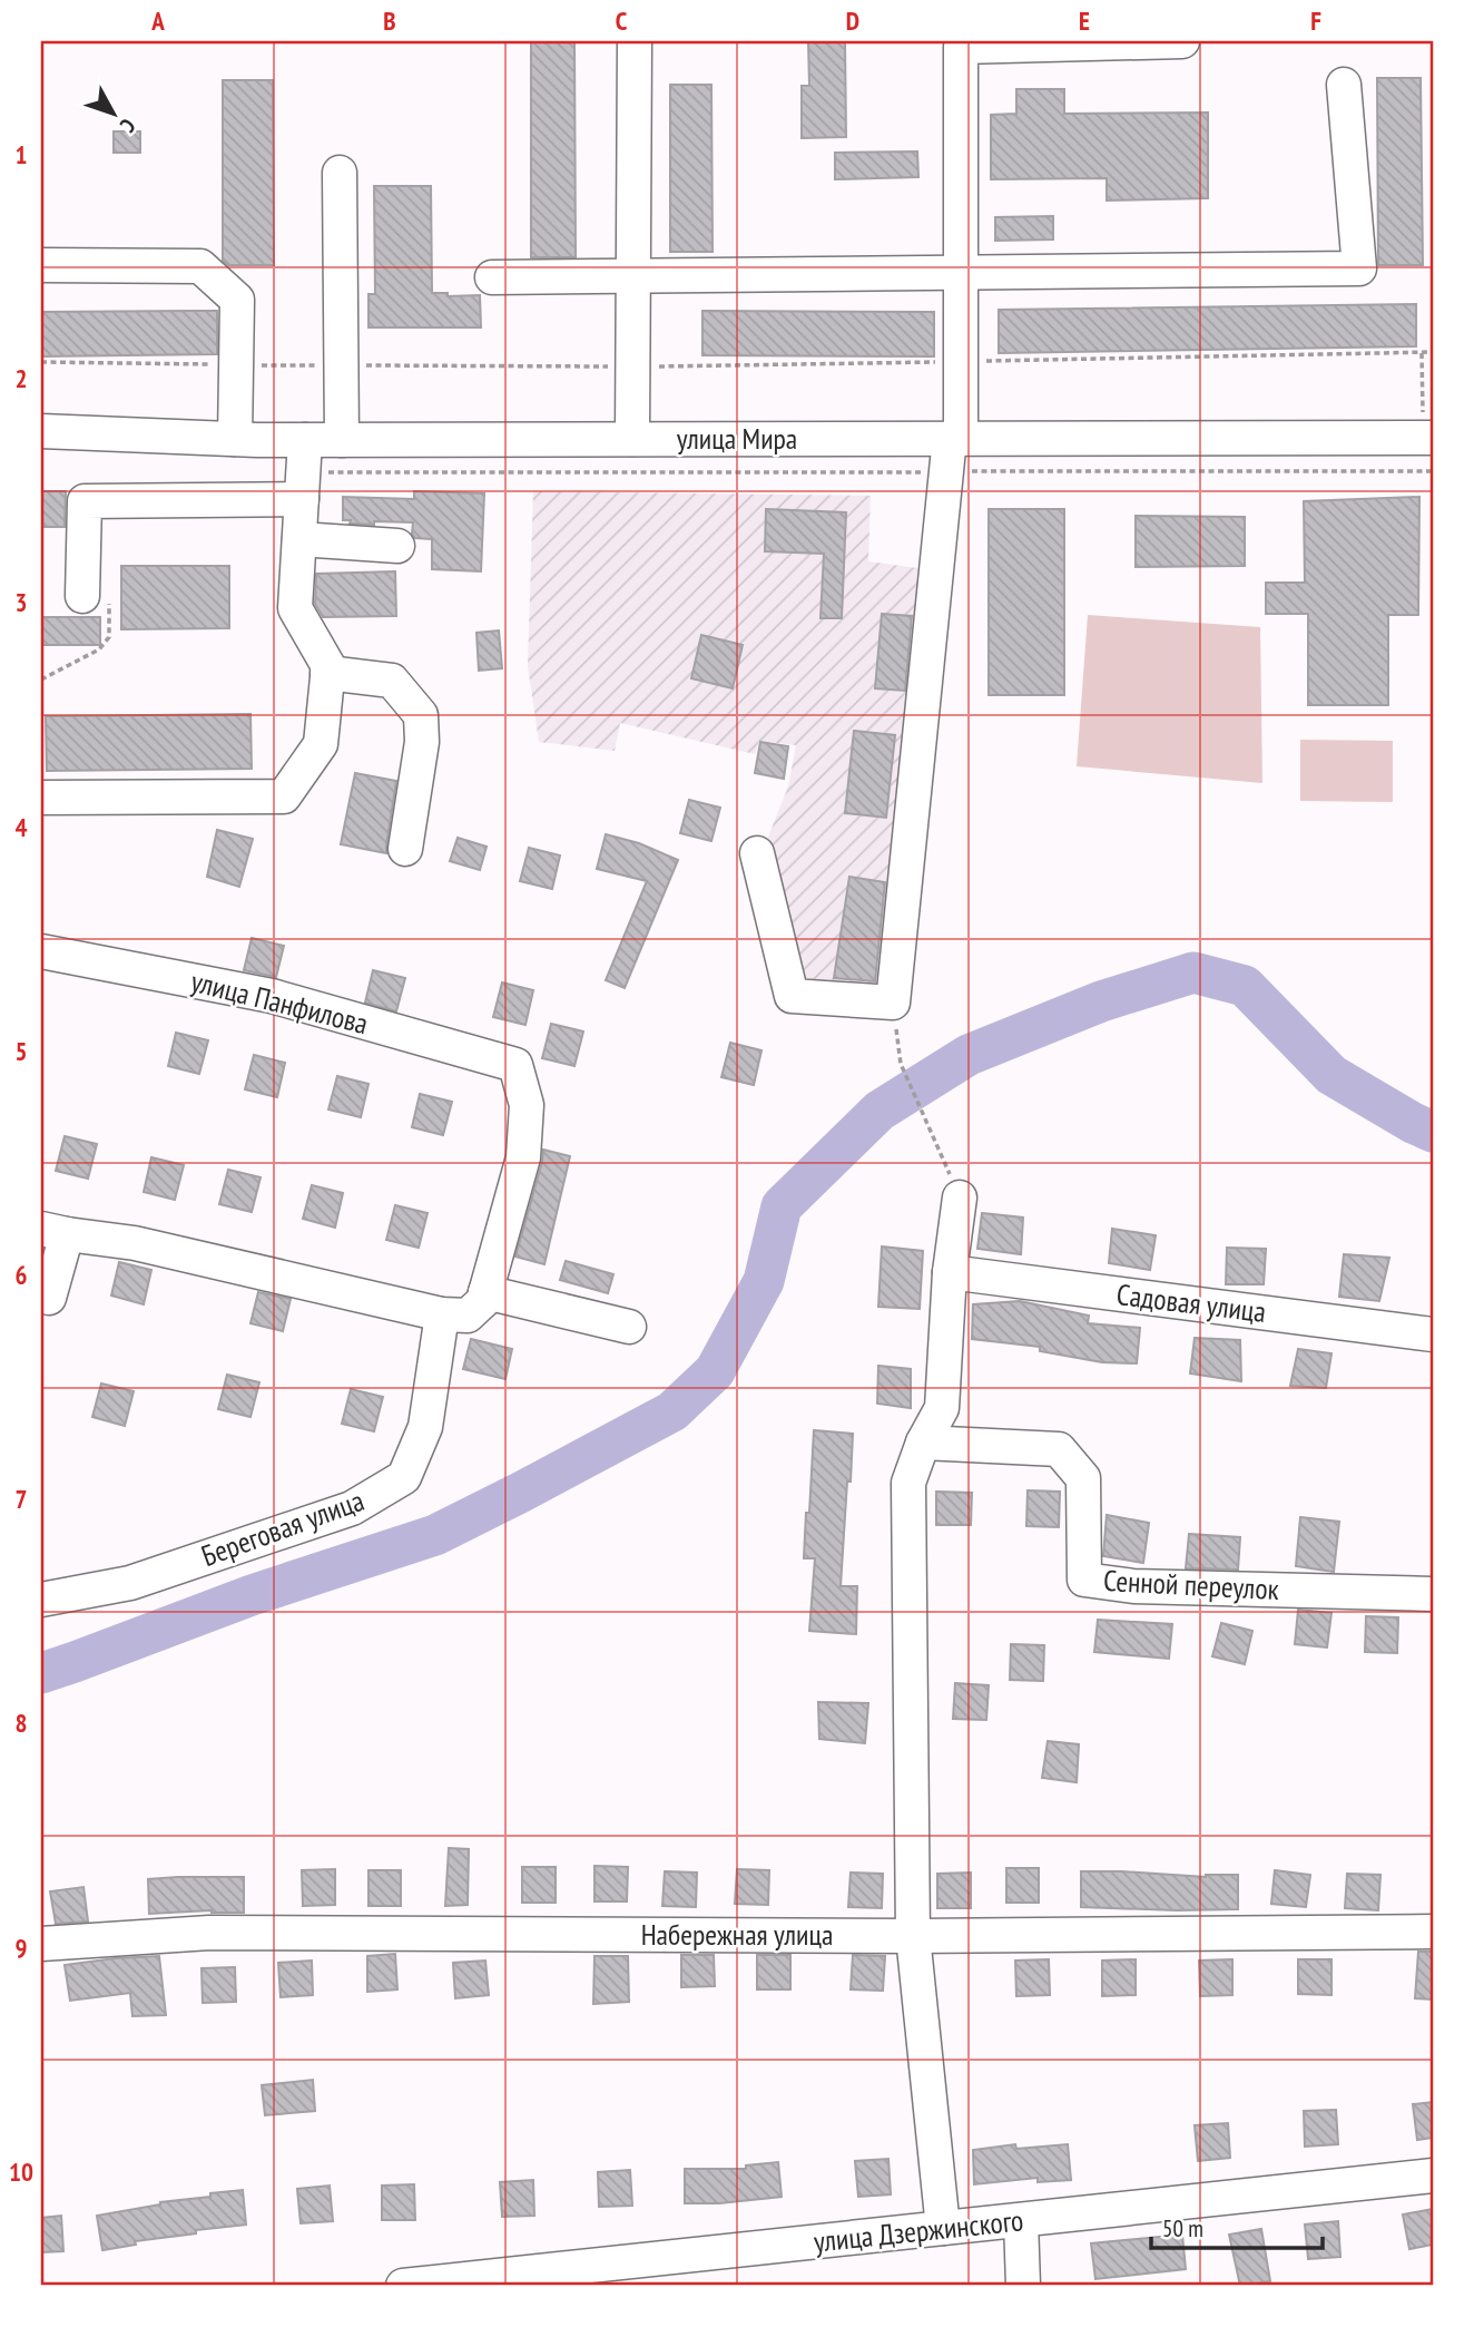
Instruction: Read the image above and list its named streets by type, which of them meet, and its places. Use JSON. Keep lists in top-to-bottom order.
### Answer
{
  "streets": {
    "street": [
      "улица Мира",
      "улица Панфилова",
      "Садовая улица",
      "Береговая улица",
      "Сенной переулок",
      "Набережная улица",
      "улица Дзержинского"
    ]
  },
  "scale_bar": "50 m",
  "north": "bottom right",
  "grid": {
    "columns": [
      "A",
      "B",
      "C",
      "D",
      "E",
      "F"
    ],
    "rows": [
      "1",
      "2",
      "3",
      "4",
      "5",
      "6",
      "7",
      "8",
      "9",
      "10"
    ]
  }
}
